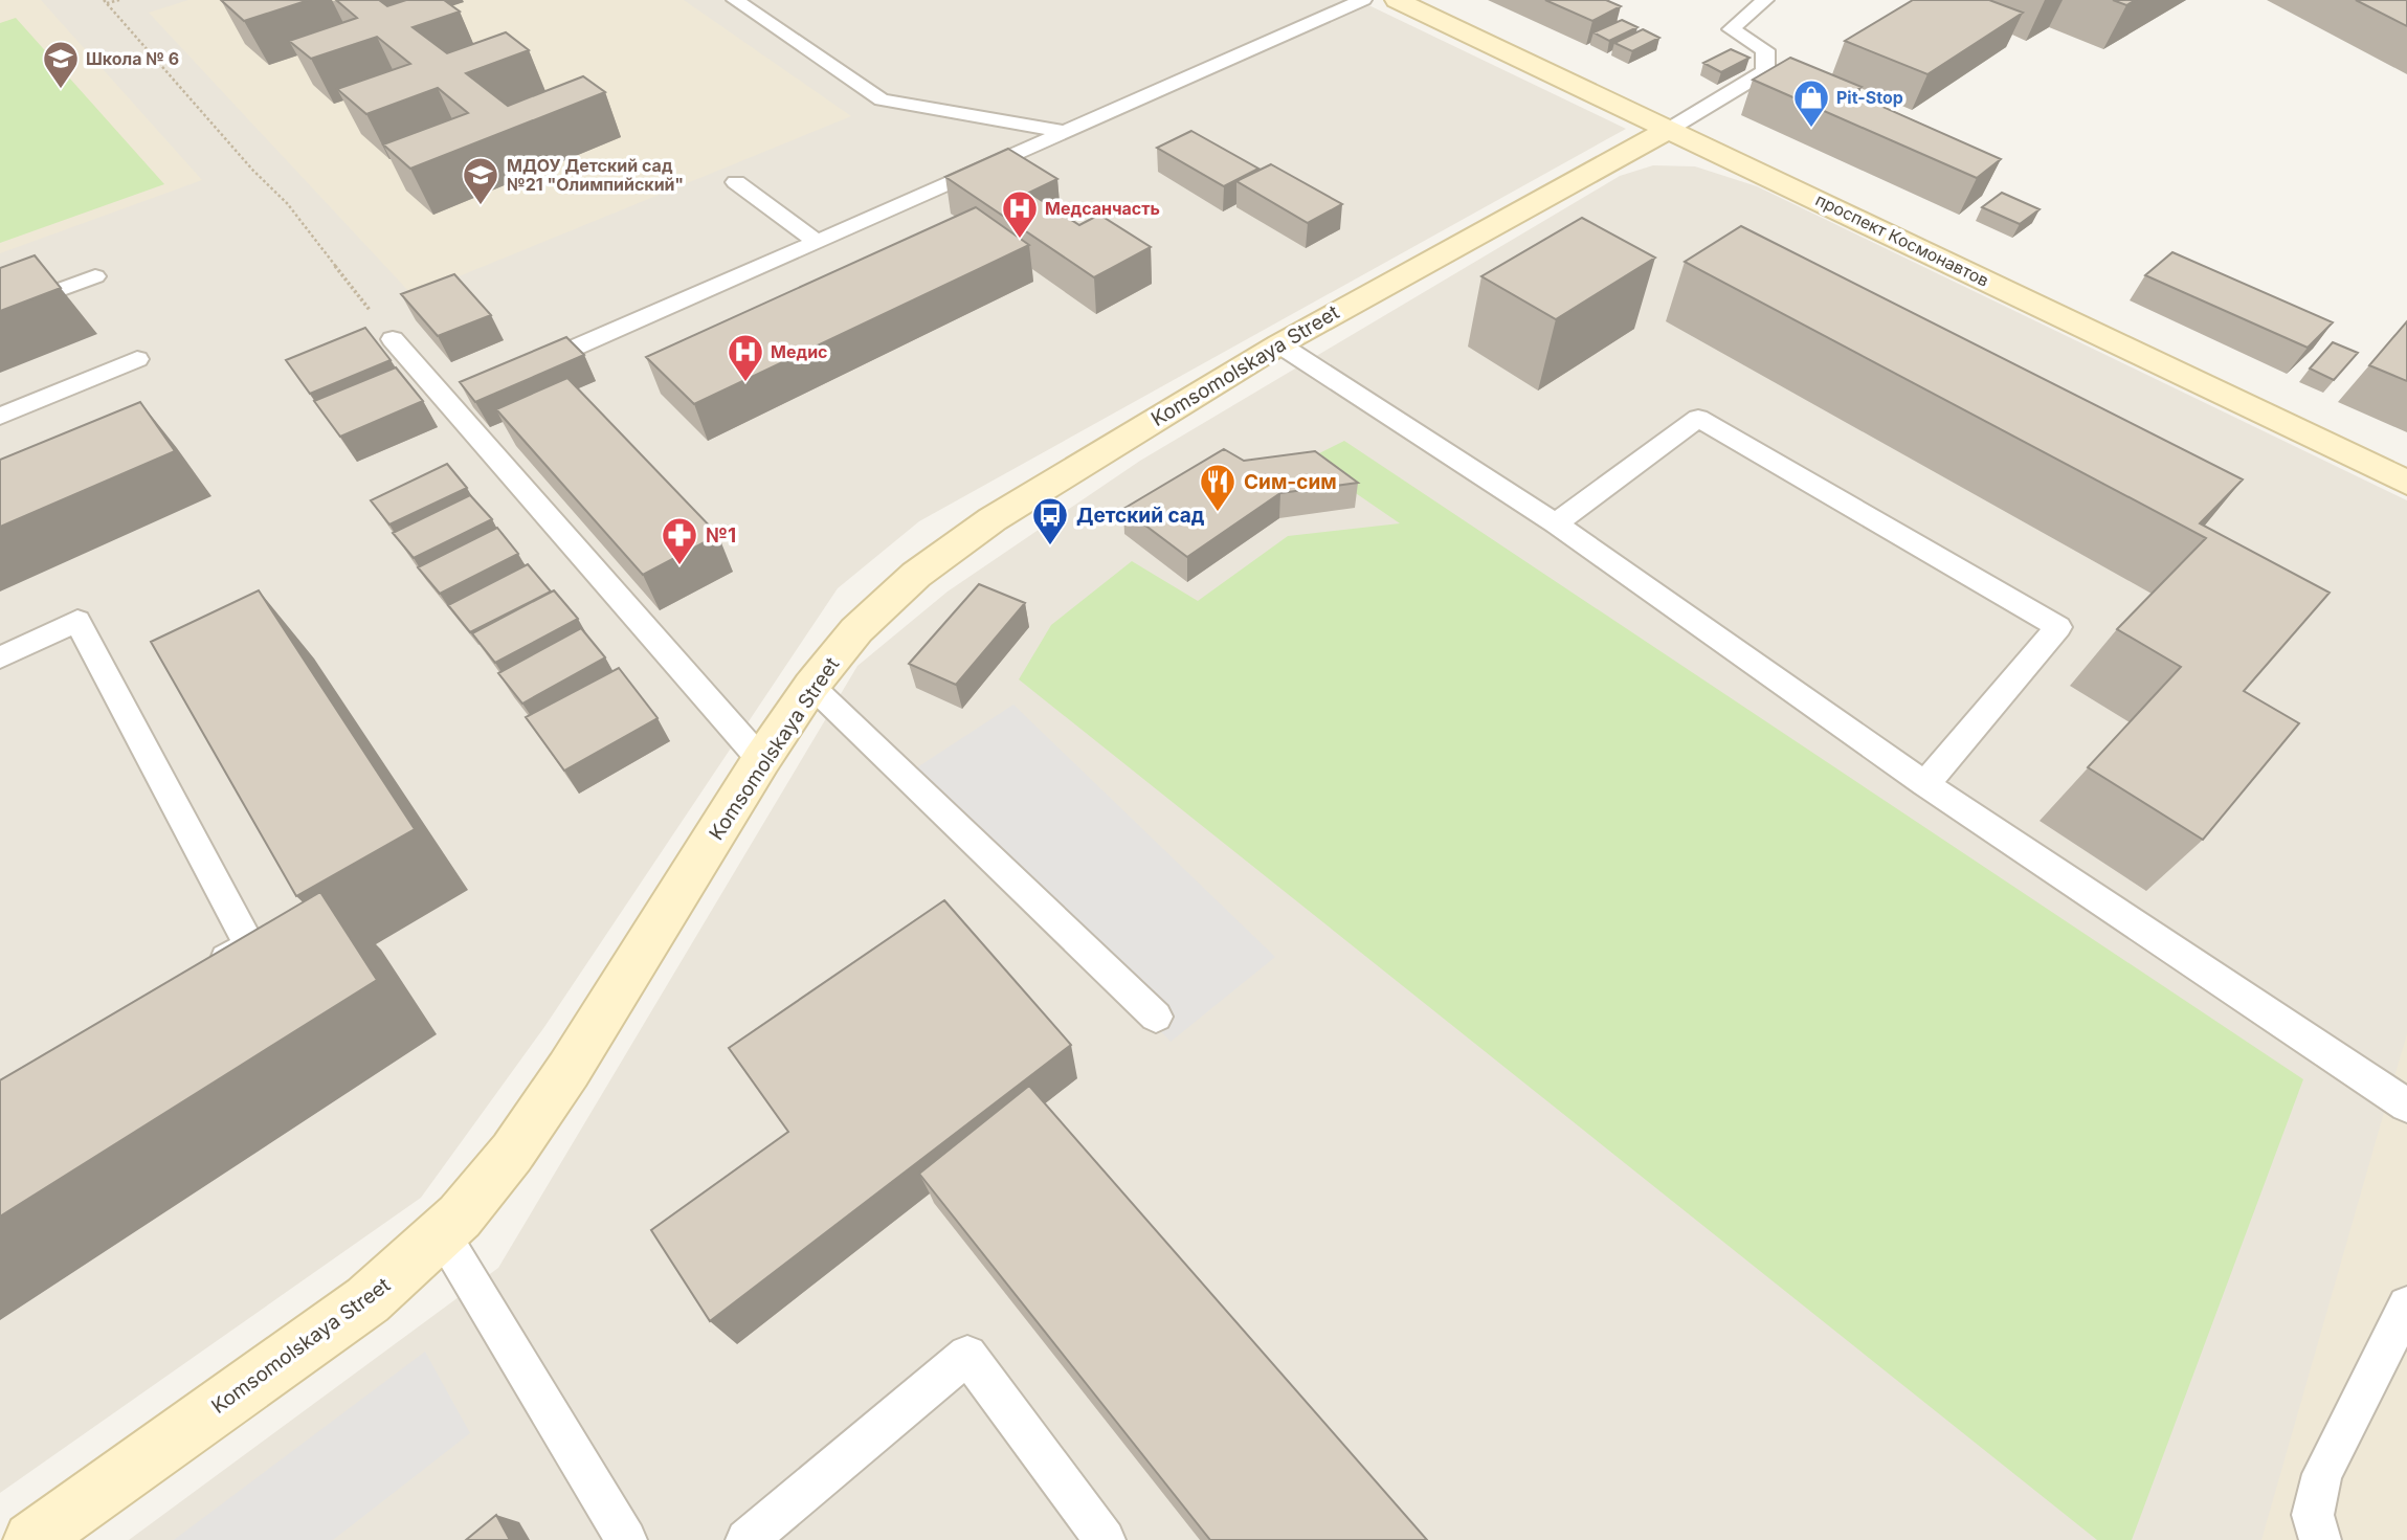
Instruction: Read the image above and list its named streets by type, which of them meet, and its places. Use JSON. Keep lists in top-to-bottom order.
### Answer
{
  "streets": {
    "street": ["проспект Космонавтов", "Komsomolskaya Street"]
  },
  "crossings": [
    ["проспект Космонавтов", "Komsomolskaya Street"]
  ],
  "places": {
    "school or university": ["Школа № 6", "МДОУ Детский сад №21 \"Олимпийский\""],
    "shop": ["Pit-Stop"],
    "hospital": ["Медсанчасть", "Медис"],
    "restaurant": ["Сим-сим"],
    "bus stop": ["Детский сад"],
    "pharmacy": ["№1"]
  }
}
